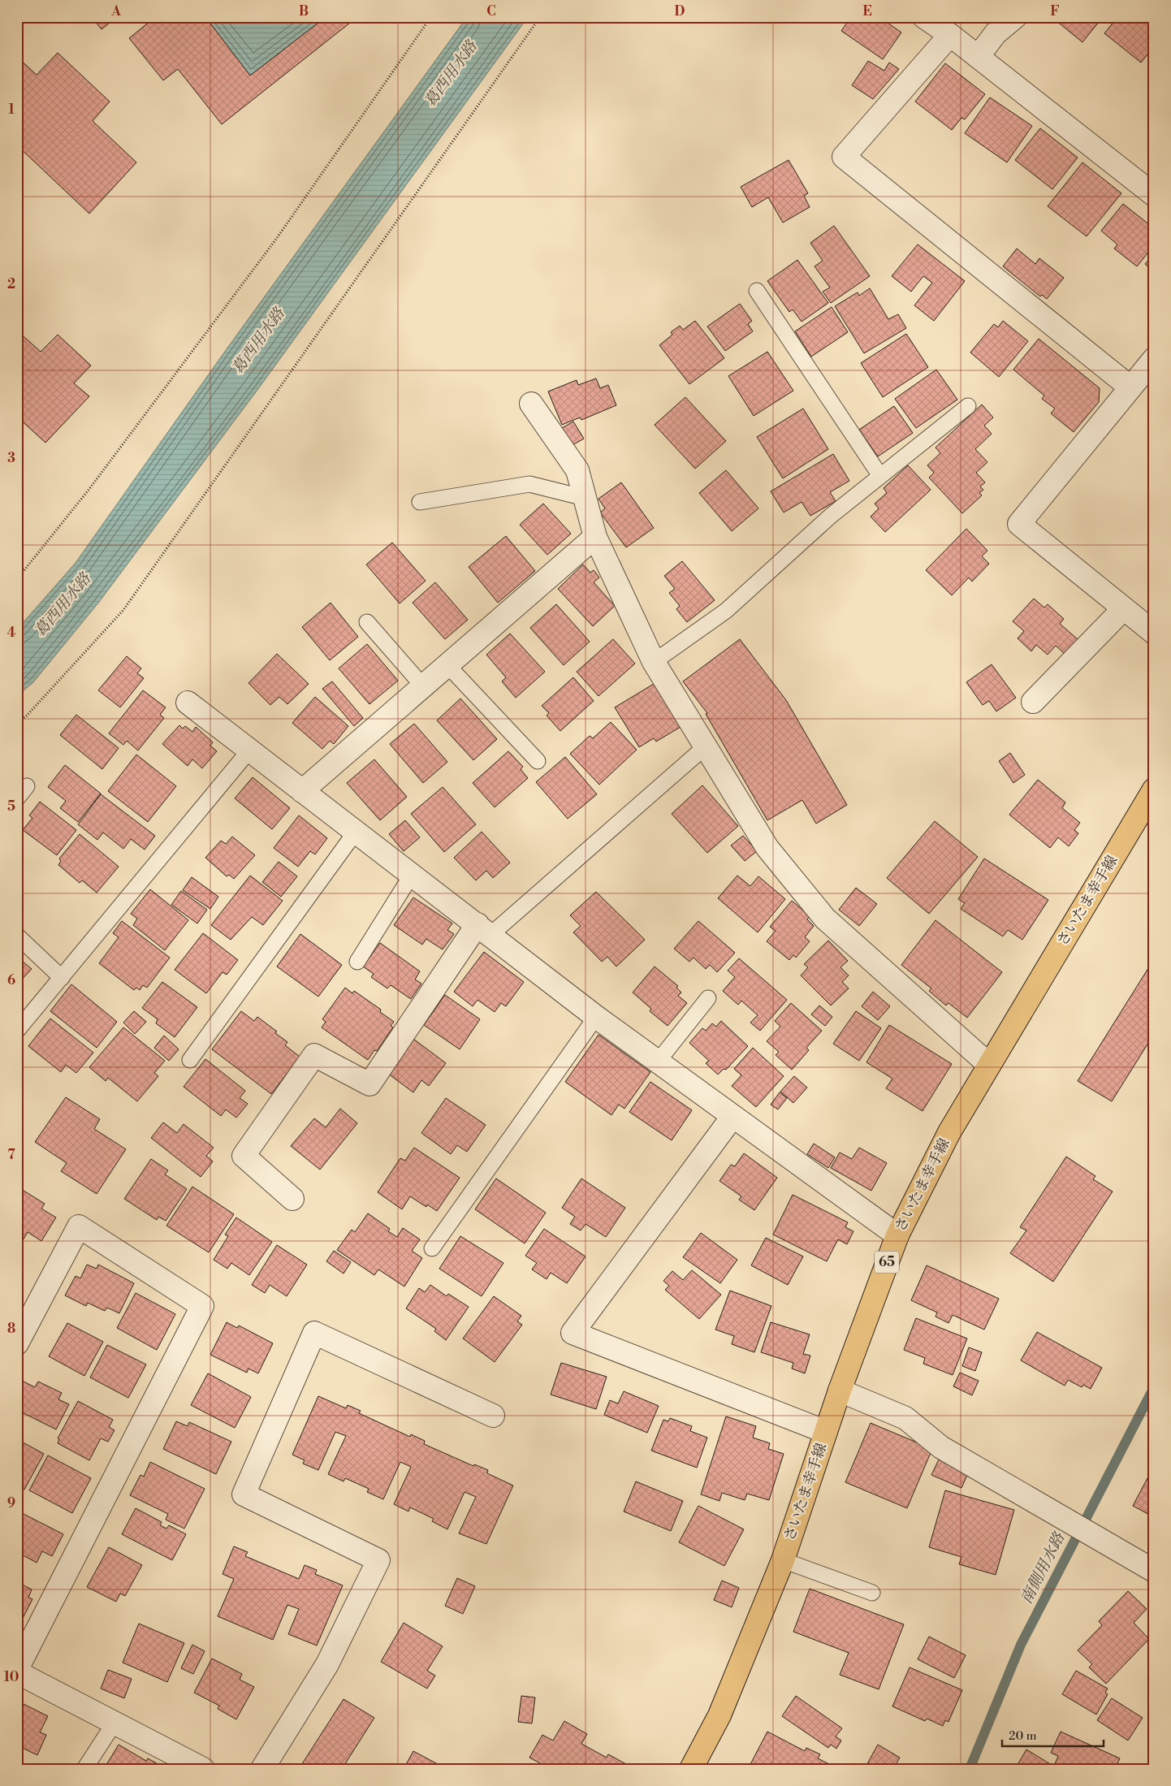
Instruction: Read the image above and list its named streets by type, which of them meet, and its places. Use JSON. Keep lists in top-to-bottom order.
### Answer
{
  "streets": {
    "main road": ["さいたま幸手線", "65"]
  },
  "water": ["葛西用水路", "南側用水路"],
  "scale_bar": "20 m",
  "grid": {
    "columns": [
      "A",
      "B",
      "C",
      "D",
      "E",
      "F"
    ],
    "rows": [
      "1",
      "2",
      "3",
      "4",
      "5",
      "6",
      "7",
      "8",
      "9",
      "10"
    ]
  }
}
